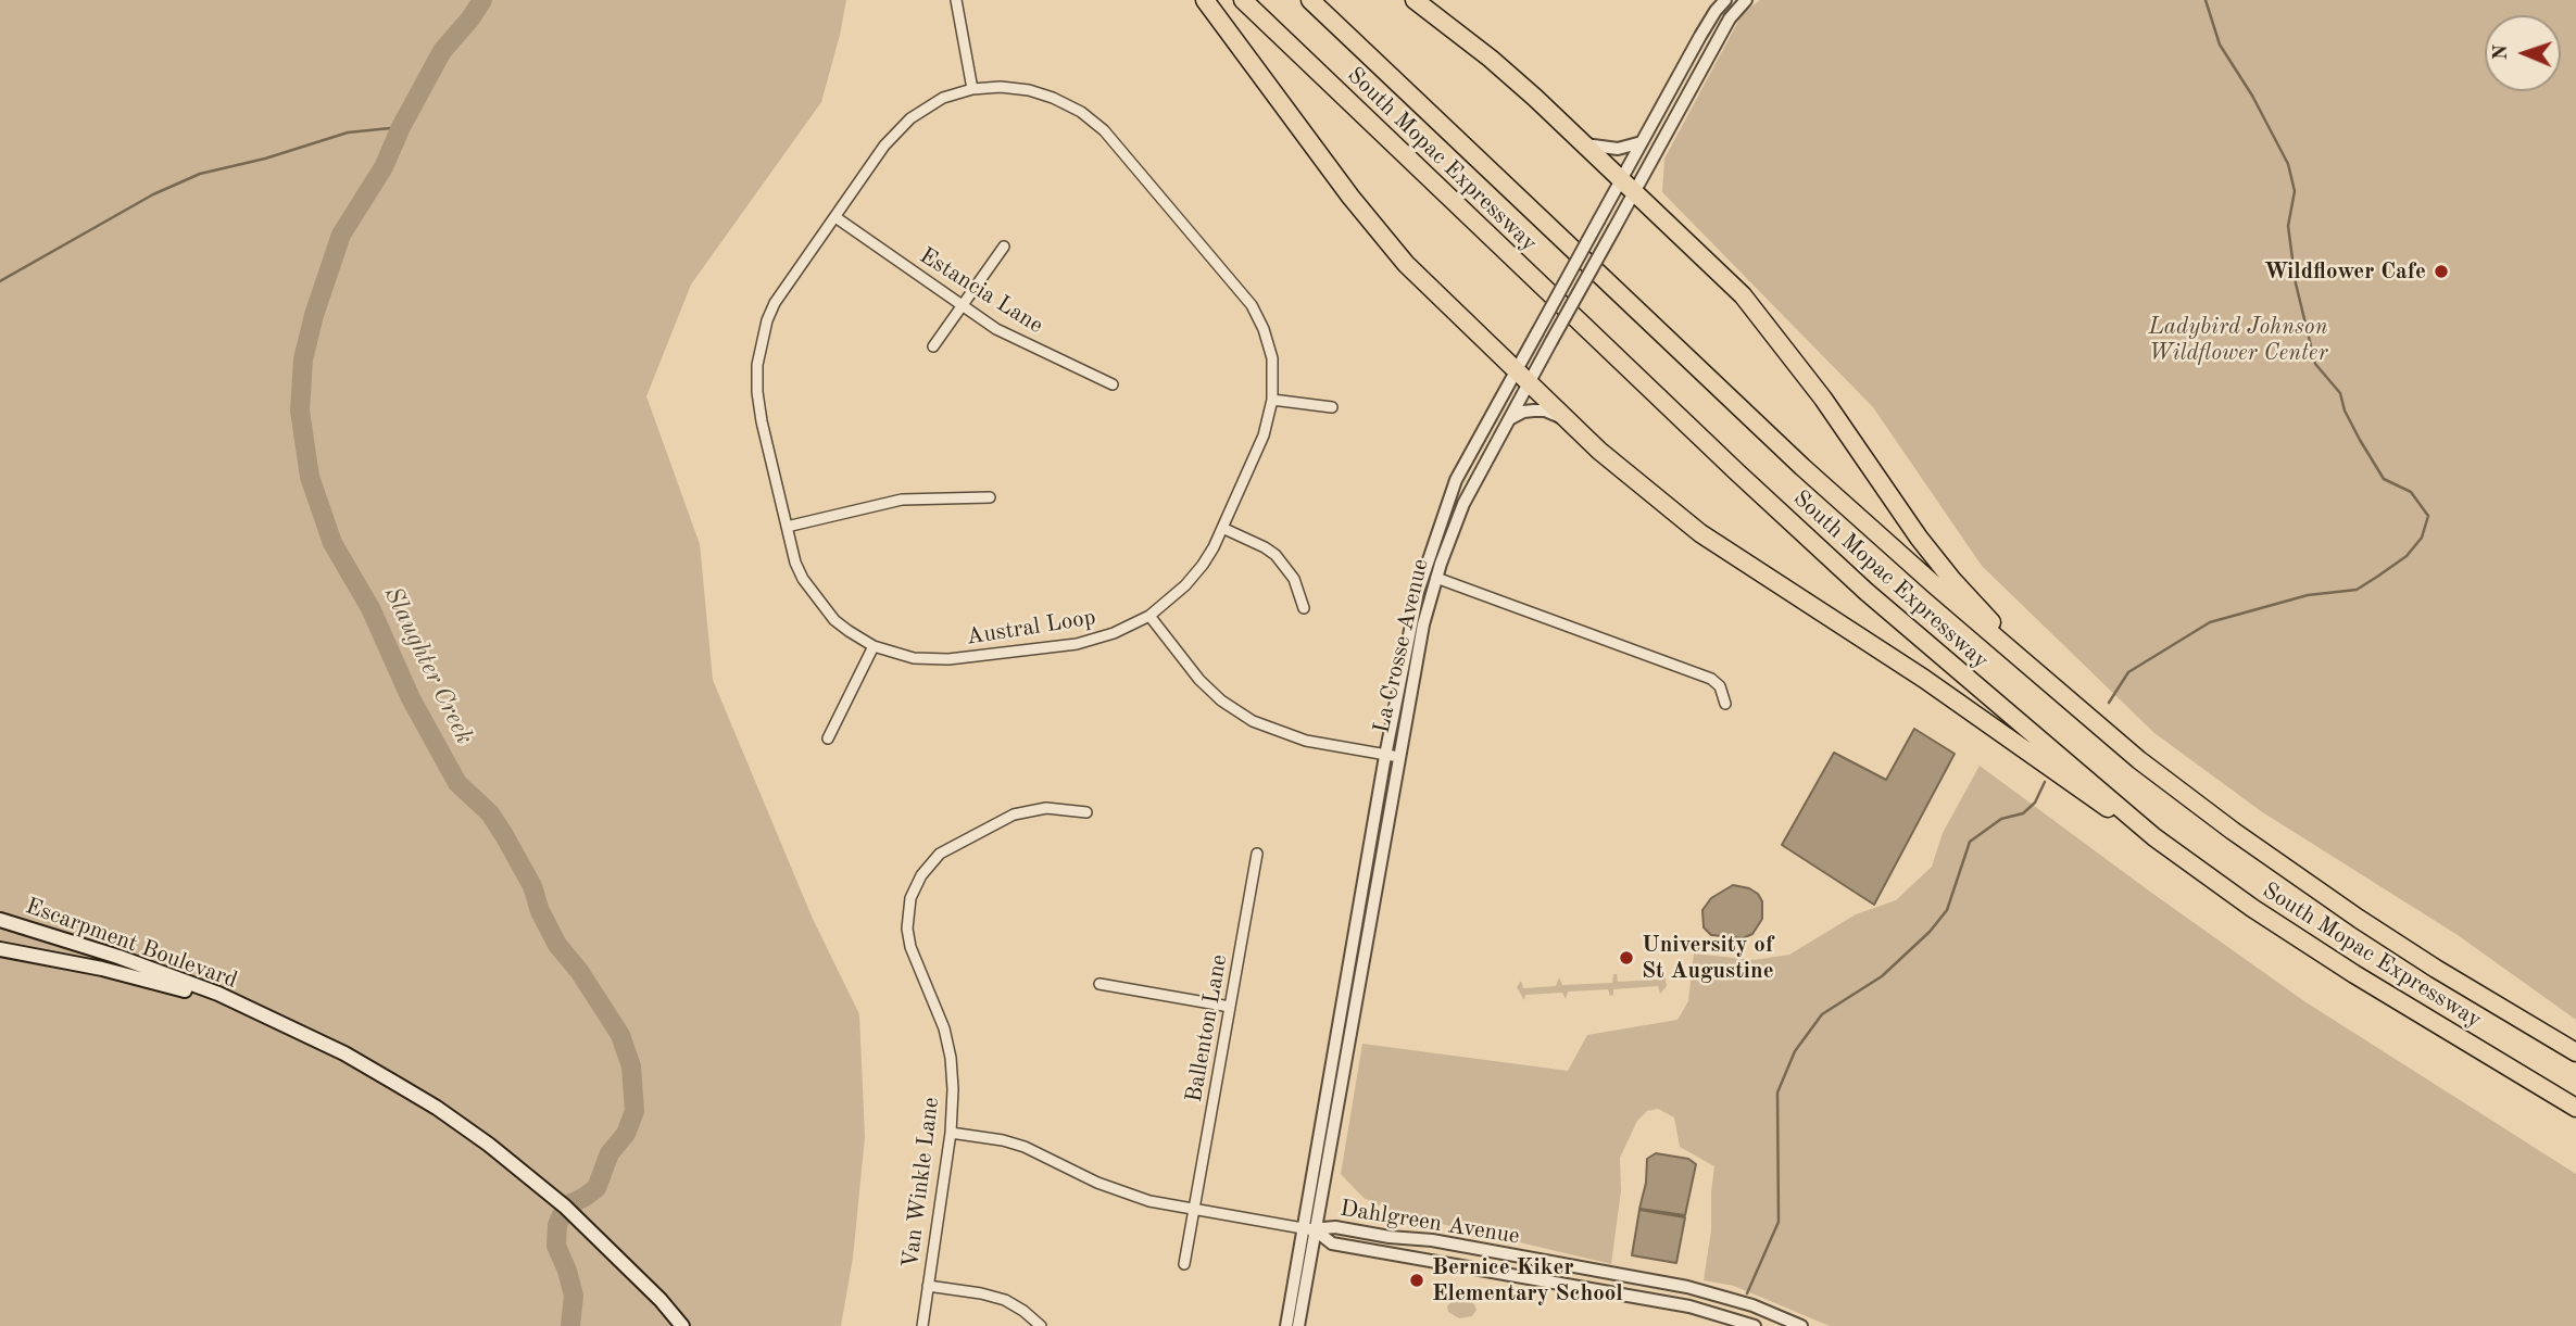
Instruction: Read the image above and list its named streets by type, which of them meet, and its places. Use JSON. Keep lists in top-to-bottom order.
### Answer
{
  "streets": {
    "highway": ["South Mopac Expressway"],
    "main road": ["Escarpment Boulevard"],
    "street": [
      "Estancia Lane",
      "Austral Loop",
      "La Crosse Avenue",
      "Ballenton Lane",
      "Van Winkle Lane",
      "Dahlgreen Avenue"
    ]
  },
  "crossings": [
    ["Estancia Lane", "Austral Loop"],
    ["La Crosse Avenue", "Dahlgreen Avenue"],
    ["Ballenton Lane", "Dahlgreen Avenue"],
    ["Van Winkle Lane", "Dahlgreen Avenue"]
  ],
  "water": ["Slaughter Creek"],
  "parks": ["Ladybird Johnson Wildflower Center"],
  "places": ["Wildflower Cafe", "University of St Augustine", "Bernice Kiker Elementary School"],
  "north": "left"
}
